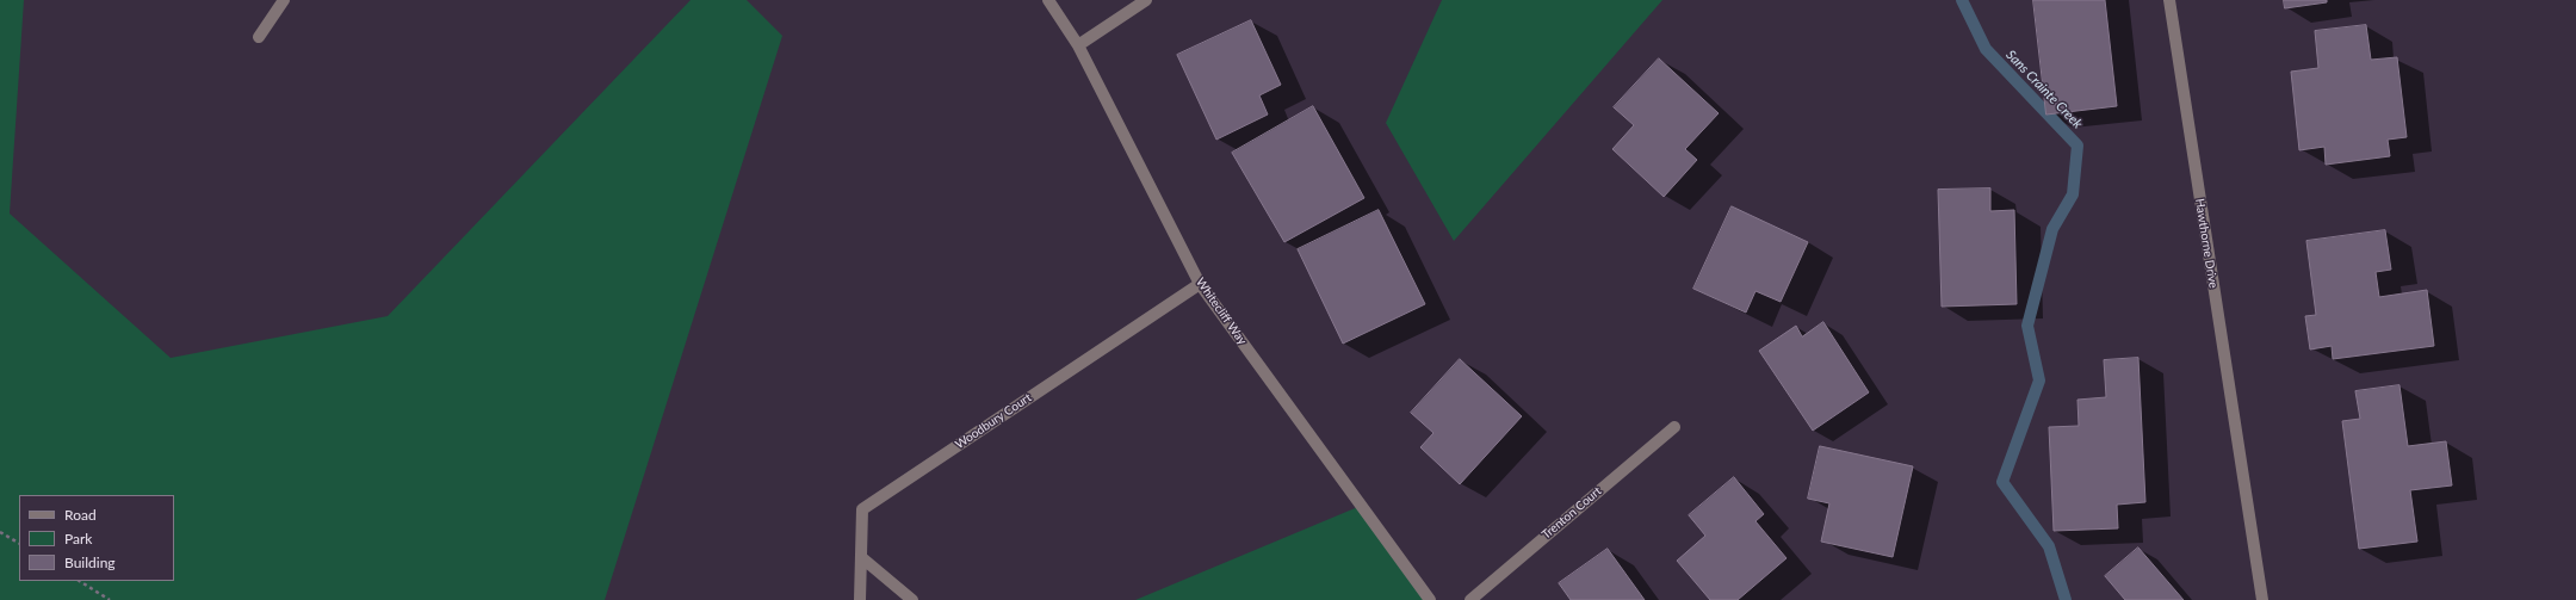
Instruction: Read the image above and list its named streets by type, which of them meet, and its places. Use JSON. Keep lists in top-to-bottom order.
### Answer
{
  "streets": {
    "street": [
      "Hawthorne Drive",
      "Whitecliff Way",
      "Woodbury Court",
      "Trenton Court"
    ]
  },
  "crossings": [
    ["Whitecliff Way", "Woodbury Court"]
  ],
  "water": ["Sans Crainte Creek"],
  "legend": ["Road", "Park", "Building"]
}
